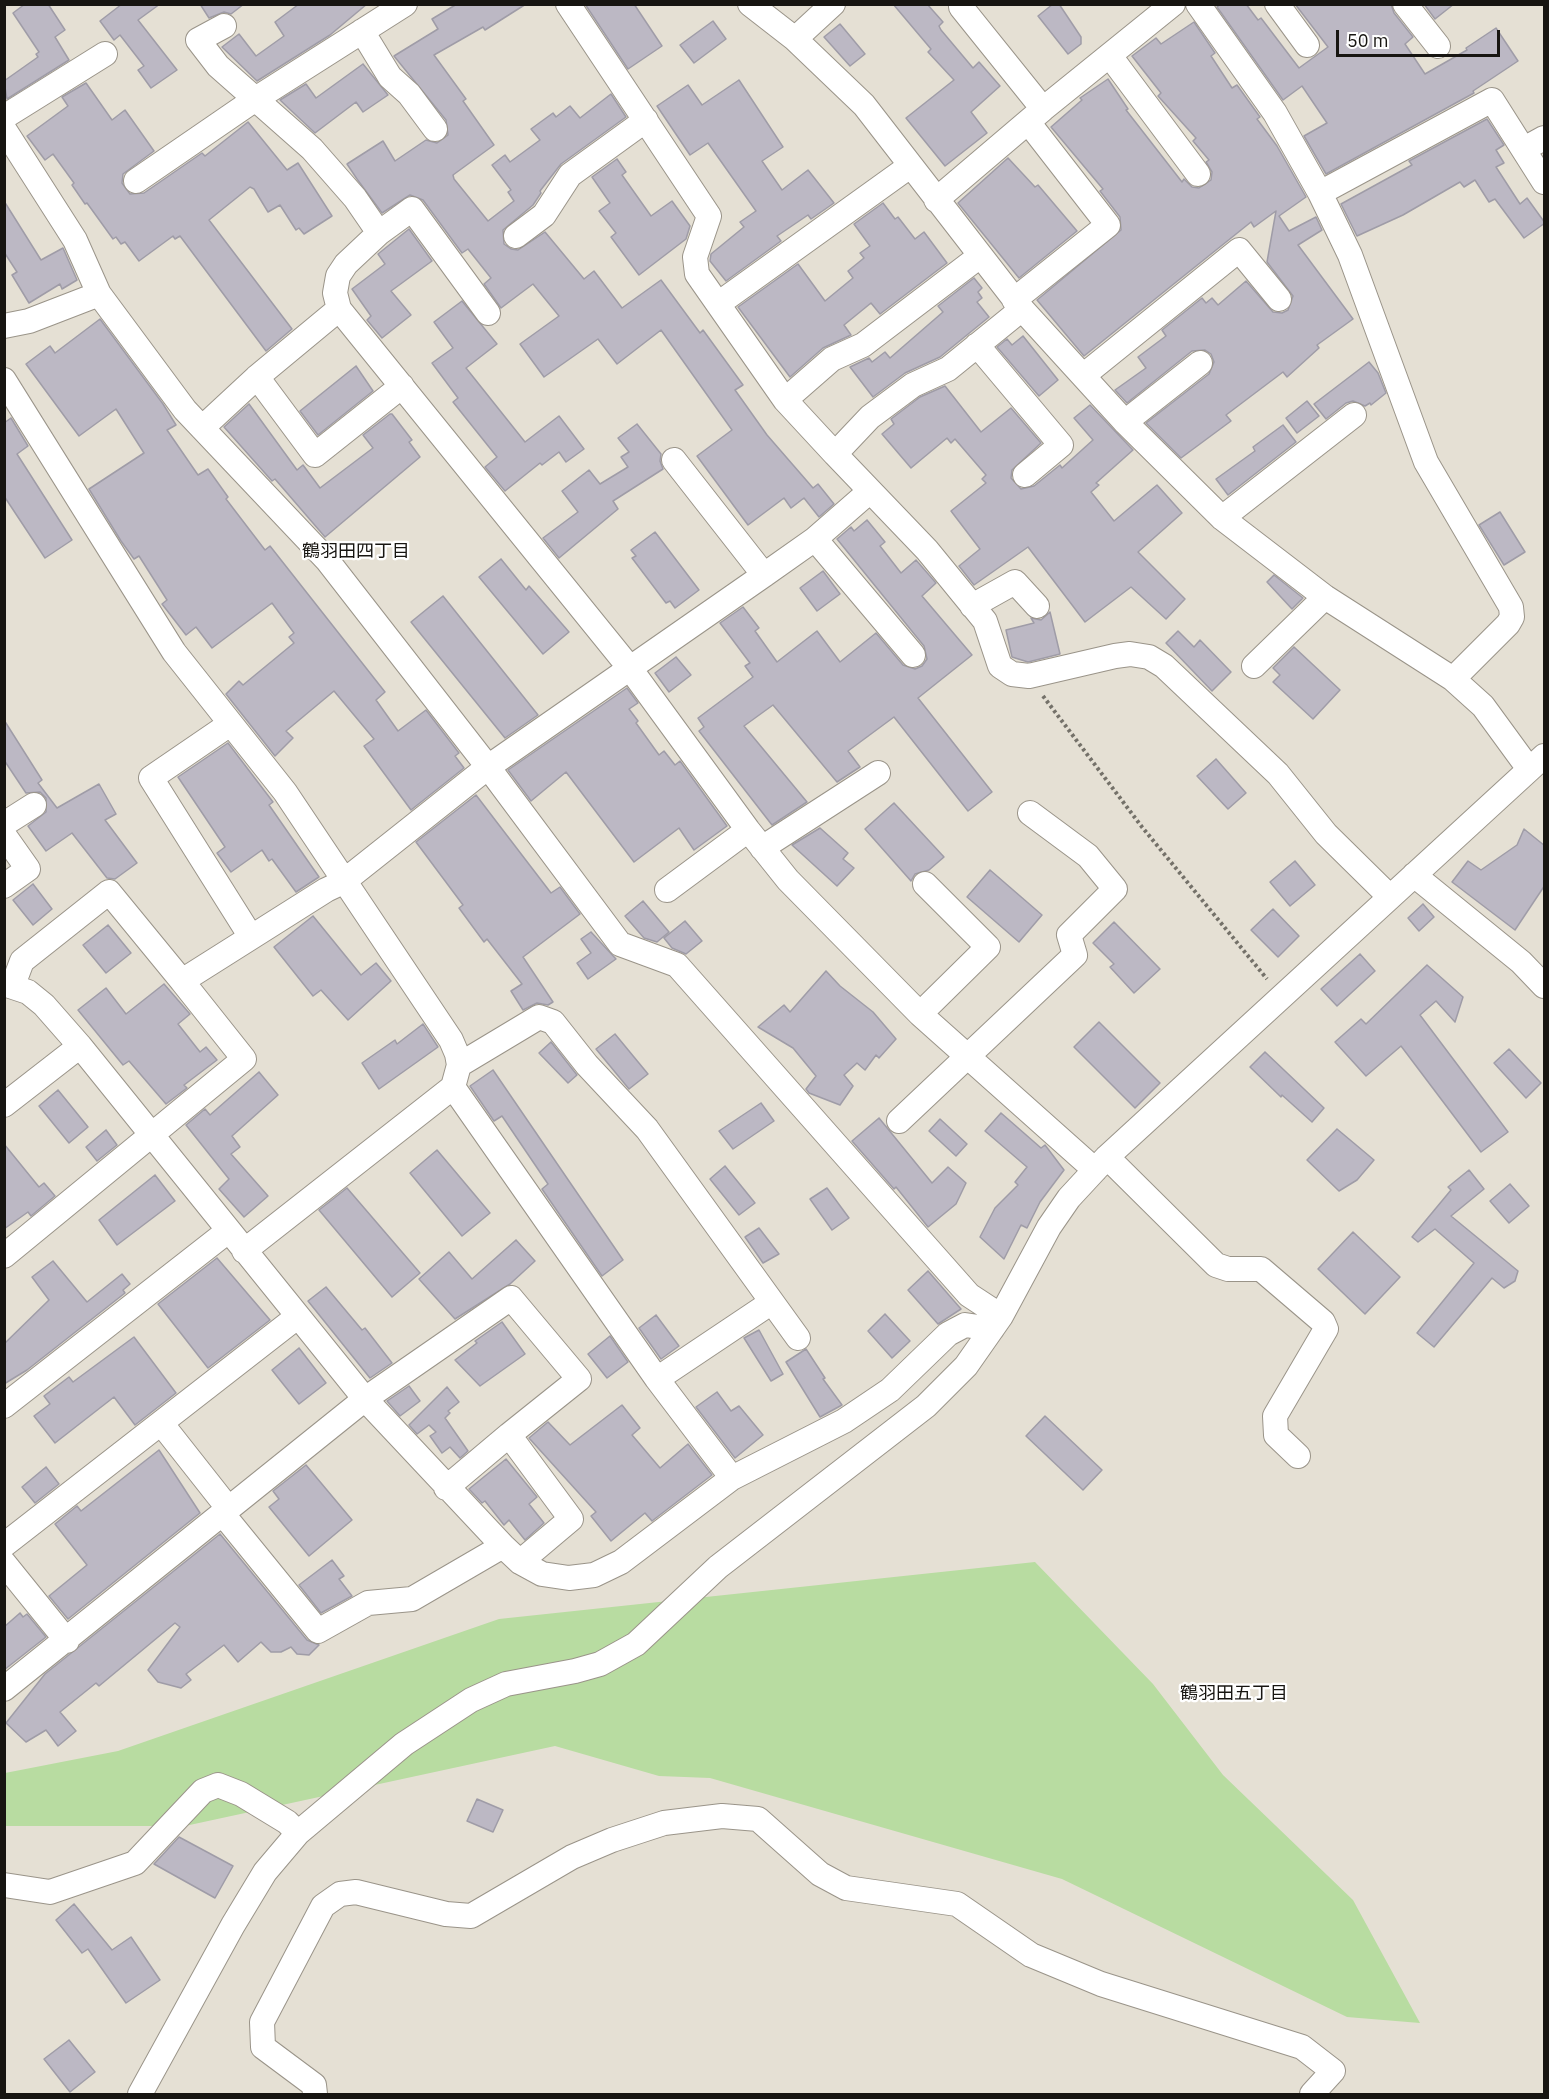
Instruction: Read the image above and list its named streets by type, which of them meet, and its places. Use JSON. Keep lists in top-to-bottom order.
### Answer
{
  "districts": ["鶴羽田四丁目", "鶴羽田五丁目"],
  "scale_bar": "50 m"
}
